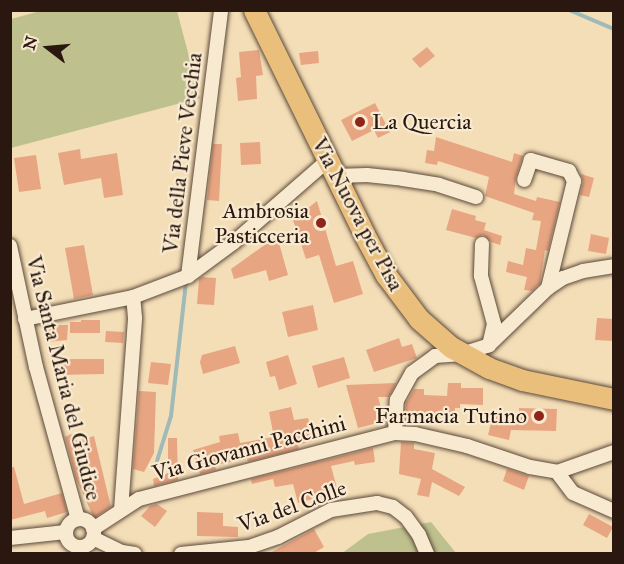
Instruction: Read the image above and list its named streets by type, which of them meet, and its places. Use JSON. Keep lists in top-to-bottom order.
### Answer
{
  "streets": {
    "main road": ["Via Nuova per Pisa"],
    "street": [
      "Via della Pieve Vecchia",
      "Via Santa Maria del Giudice",
      "Via Giovanni Pacchini",
      "Via del Colle"
    ]
  },
  "crossings": [
    ["Via della Pieve Vecchia", "Via Santa Maria del Giudice"],
    ["Via Santa Maria del Giudice", "Via Giovanni Pacchini"]
  ],
  "places": ["La Quercia", "Ambrosia Pasticceria", "Farmacia Tutino"],
  "north": "left"
}
